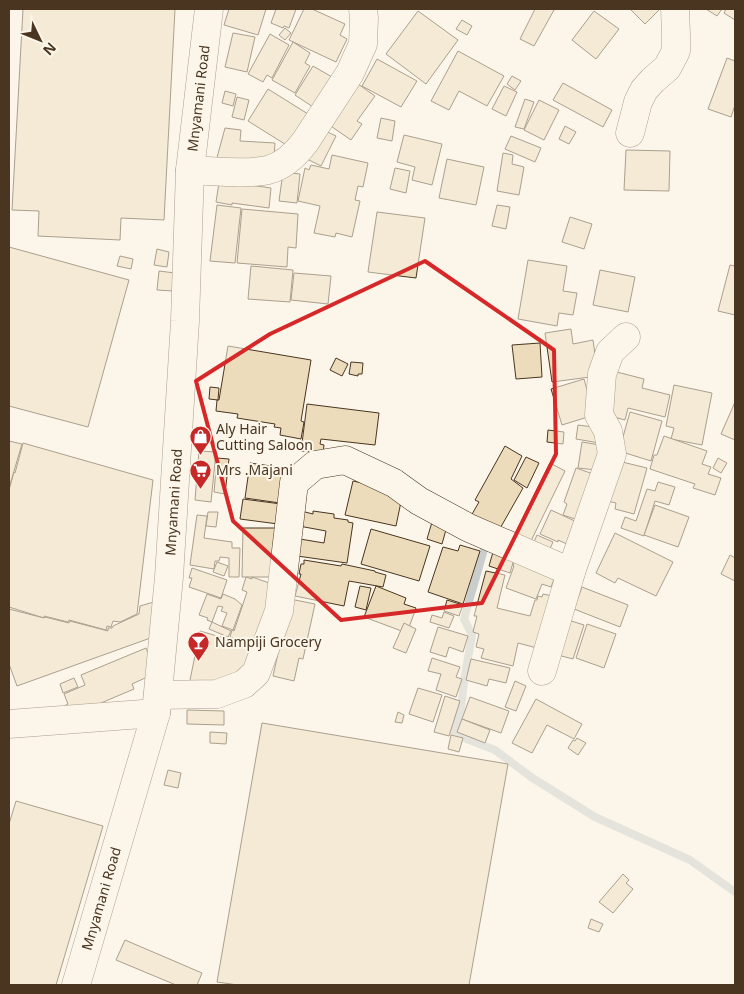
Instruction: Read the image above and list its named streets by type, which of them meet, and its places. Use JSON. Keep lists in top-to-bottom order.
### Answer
{
  "streets": {
    "street": ["Mnyamani Road"]
  },
  "places": {
    "shop": ["Aly Hair Cutting Saloon"],
    "supermarket": ["Mrs .Majani"],
    "bar": ["Nampiji Grocery"]
  },
  "north": "bottom right"
}
